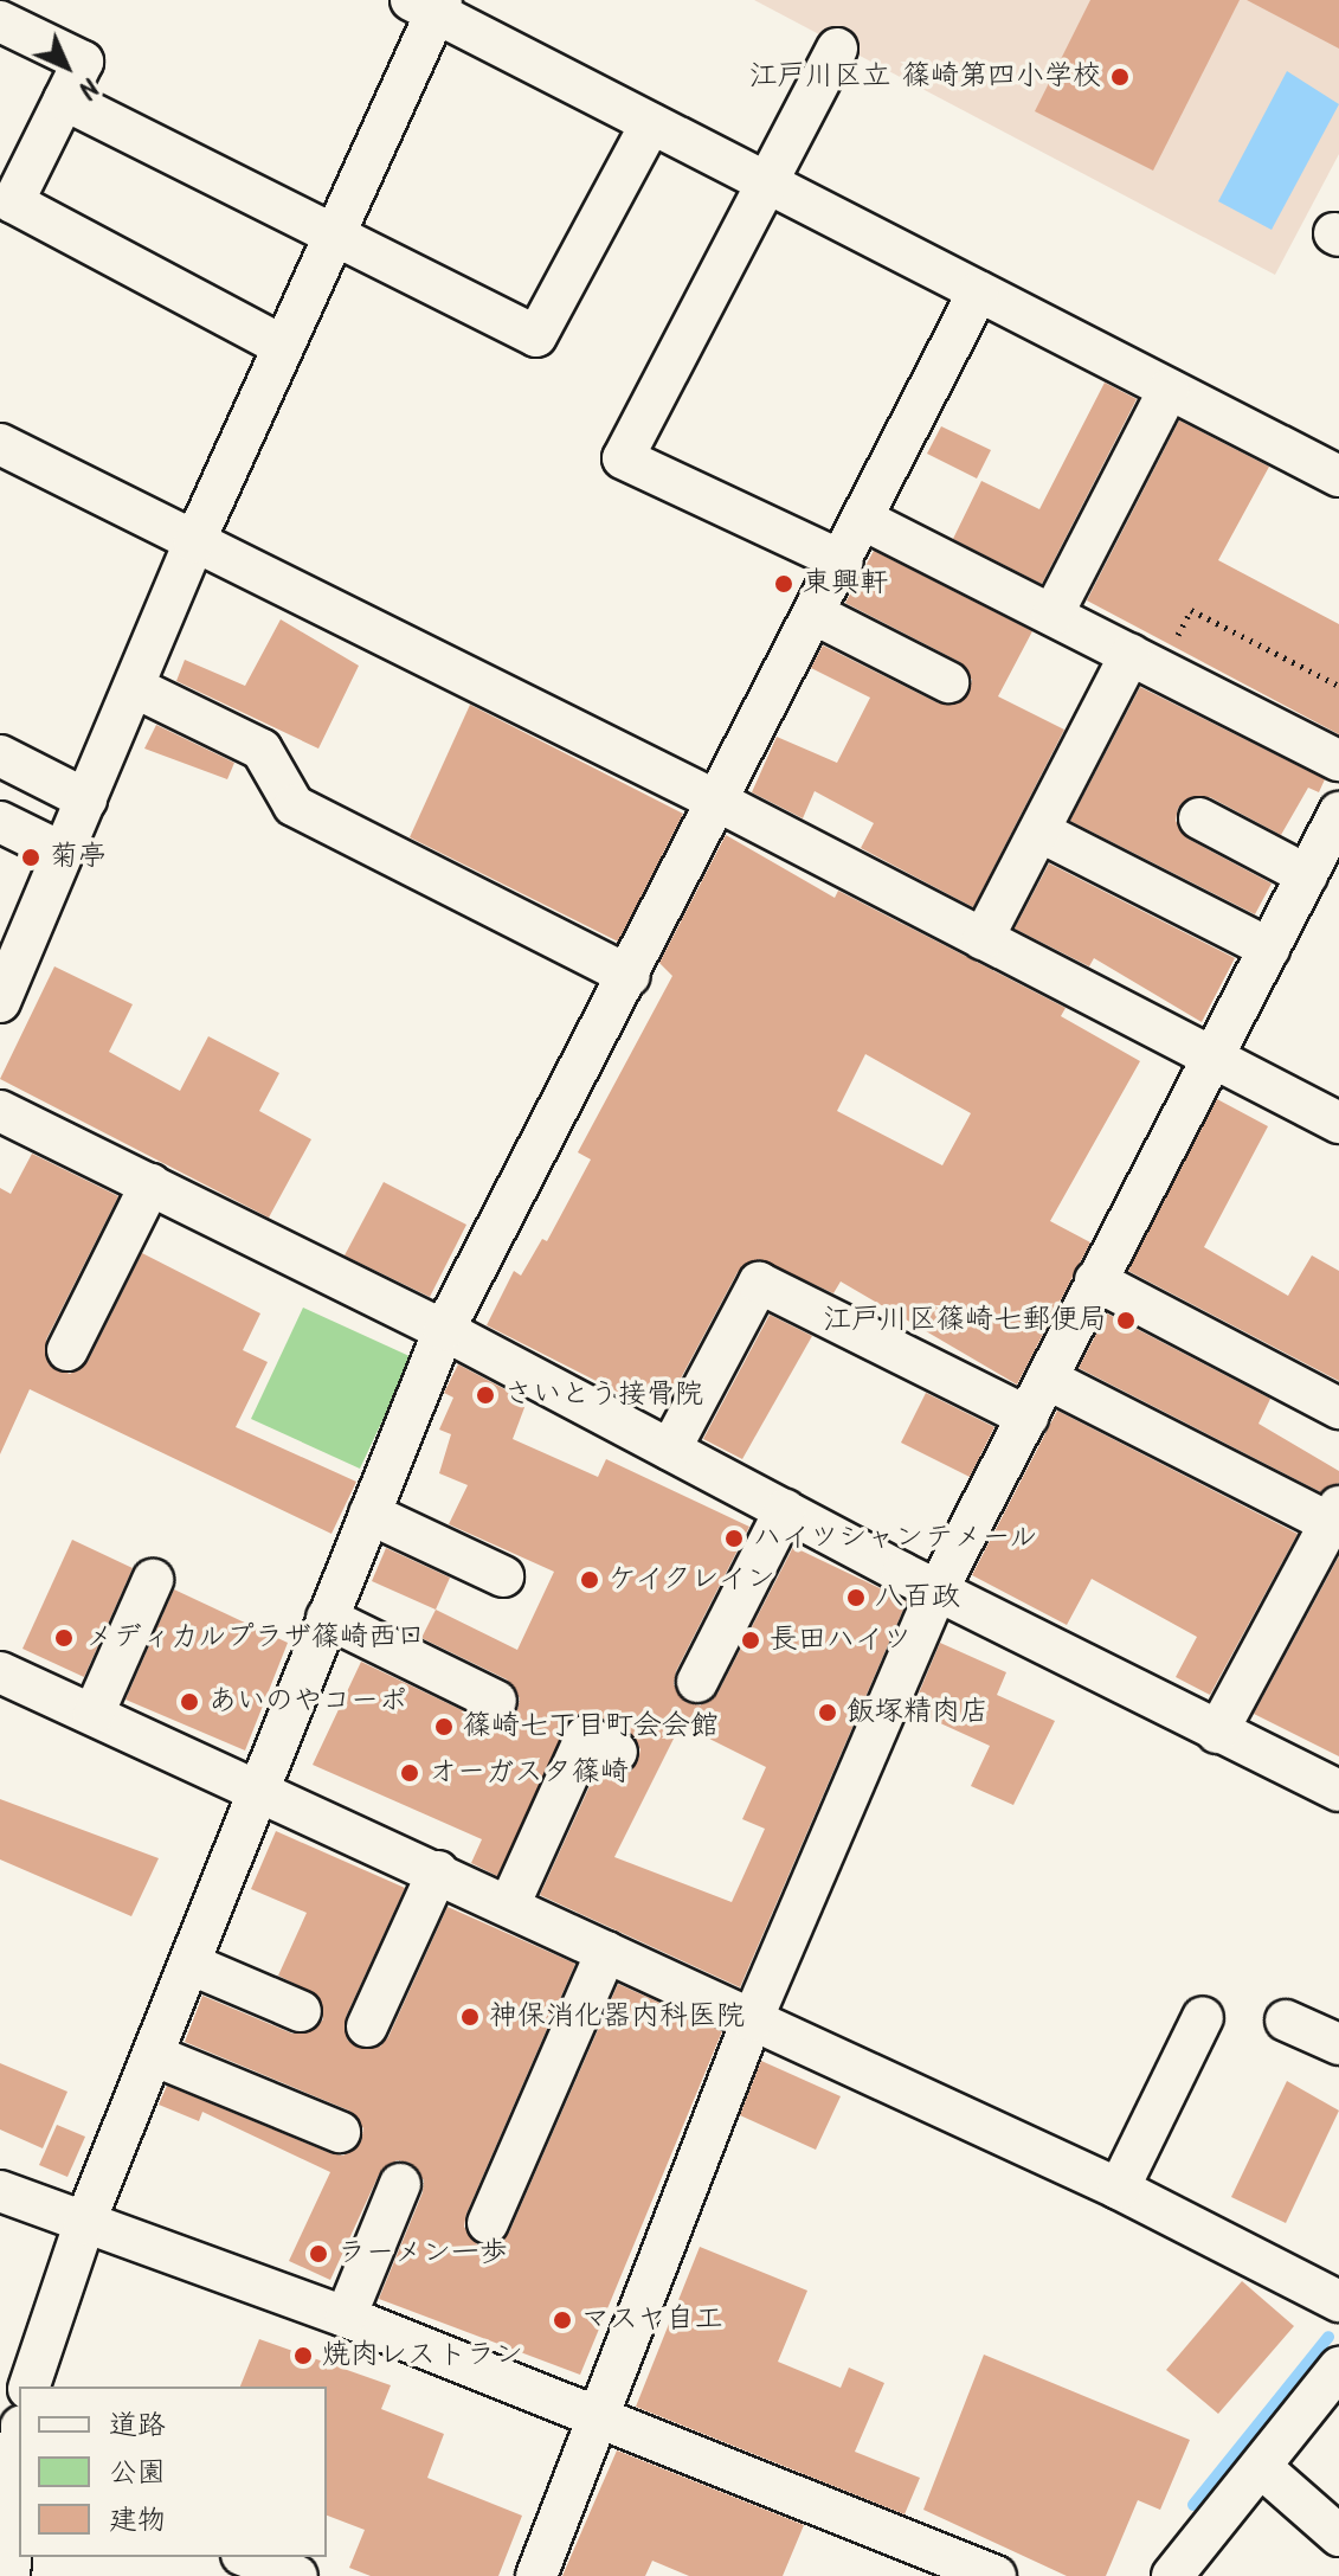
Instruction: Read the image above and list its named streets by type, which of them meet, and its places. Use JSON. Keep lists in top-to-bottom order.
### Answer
{
  "places": [
    "江戸川区立 篠崎第四小学校",
    "東興軒",
    "菊亭",
    "江戸川区篠崎七郵便局",
    "さいとう接骨院",
    "ハイツシャンテメール",
    "ケイクレイン",
    "八百政",
    "メディカルプラザ篠崎西口",
    "長田ハイツ",
    "あいのやコーポ",
    "飯塚精肉店",
    "篠崎七丁目町会会館",
    "オーガスタ篠崎",
    "神保消化器内科医院",
    "ラーメン一歩",
    "マスヤ自工",
    "焼肉レストラン"
  ],
  "legend": ["道路", "公園", "建物"],
  "north": "bottom right"
}
